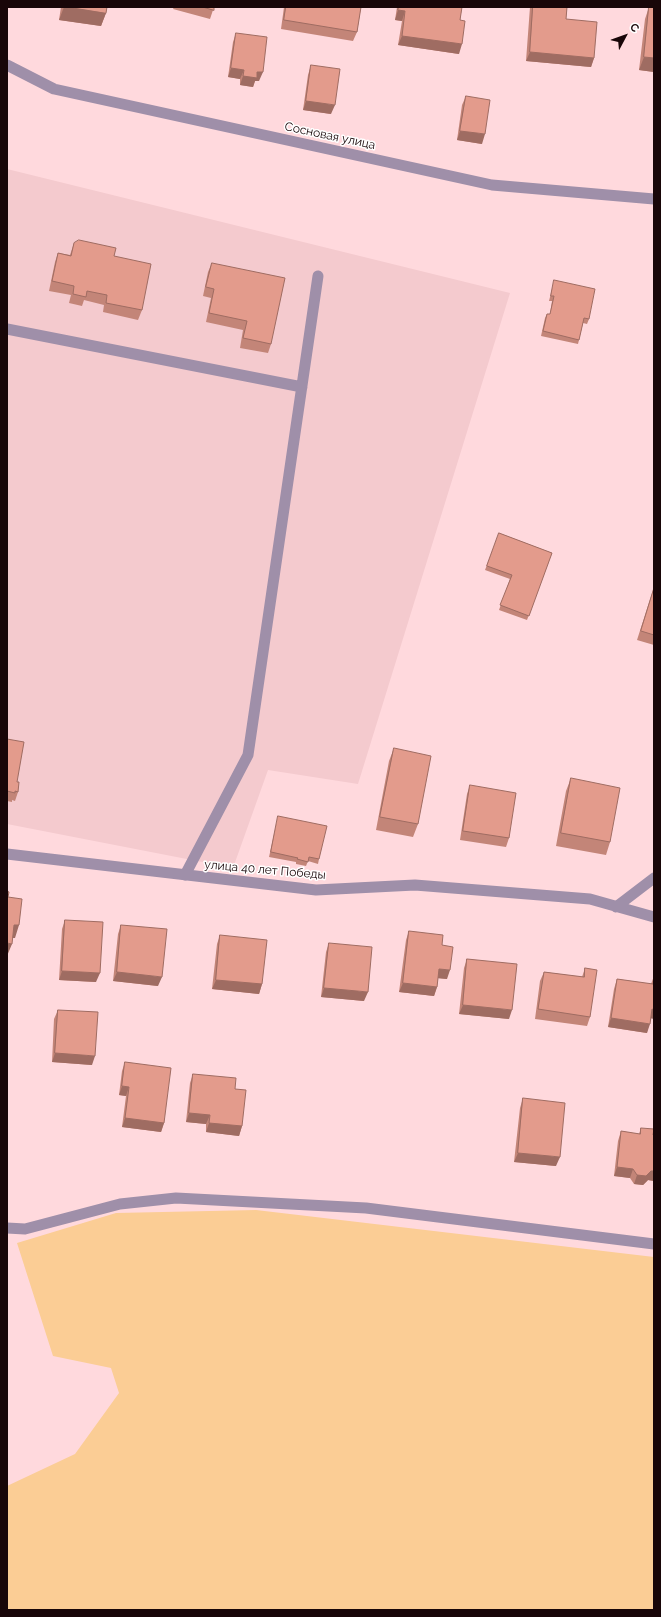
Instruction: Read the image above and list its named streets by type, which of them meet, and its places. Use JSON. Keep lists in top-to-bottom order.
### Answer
{
  "streets": {
    "street": ["Сосновая улица", "улица 40 лет Победы"]
  },
  "north": "top right"
}
